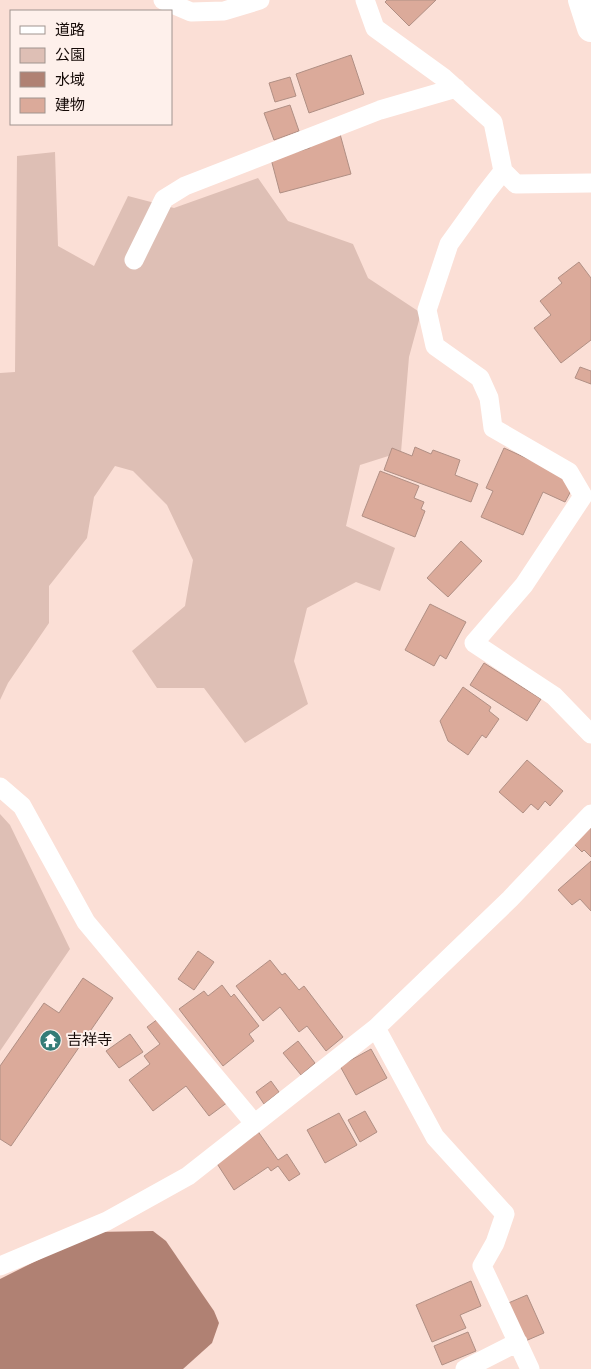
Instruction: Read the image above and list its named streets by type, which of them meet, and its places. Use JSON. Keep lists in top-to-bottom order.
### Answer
{
  "places": {
    "temple": ["吉祥寺"]
  },
  "legend": [
    "道路",
    "公園",
    "水域",
    "建物"
  ]
}
